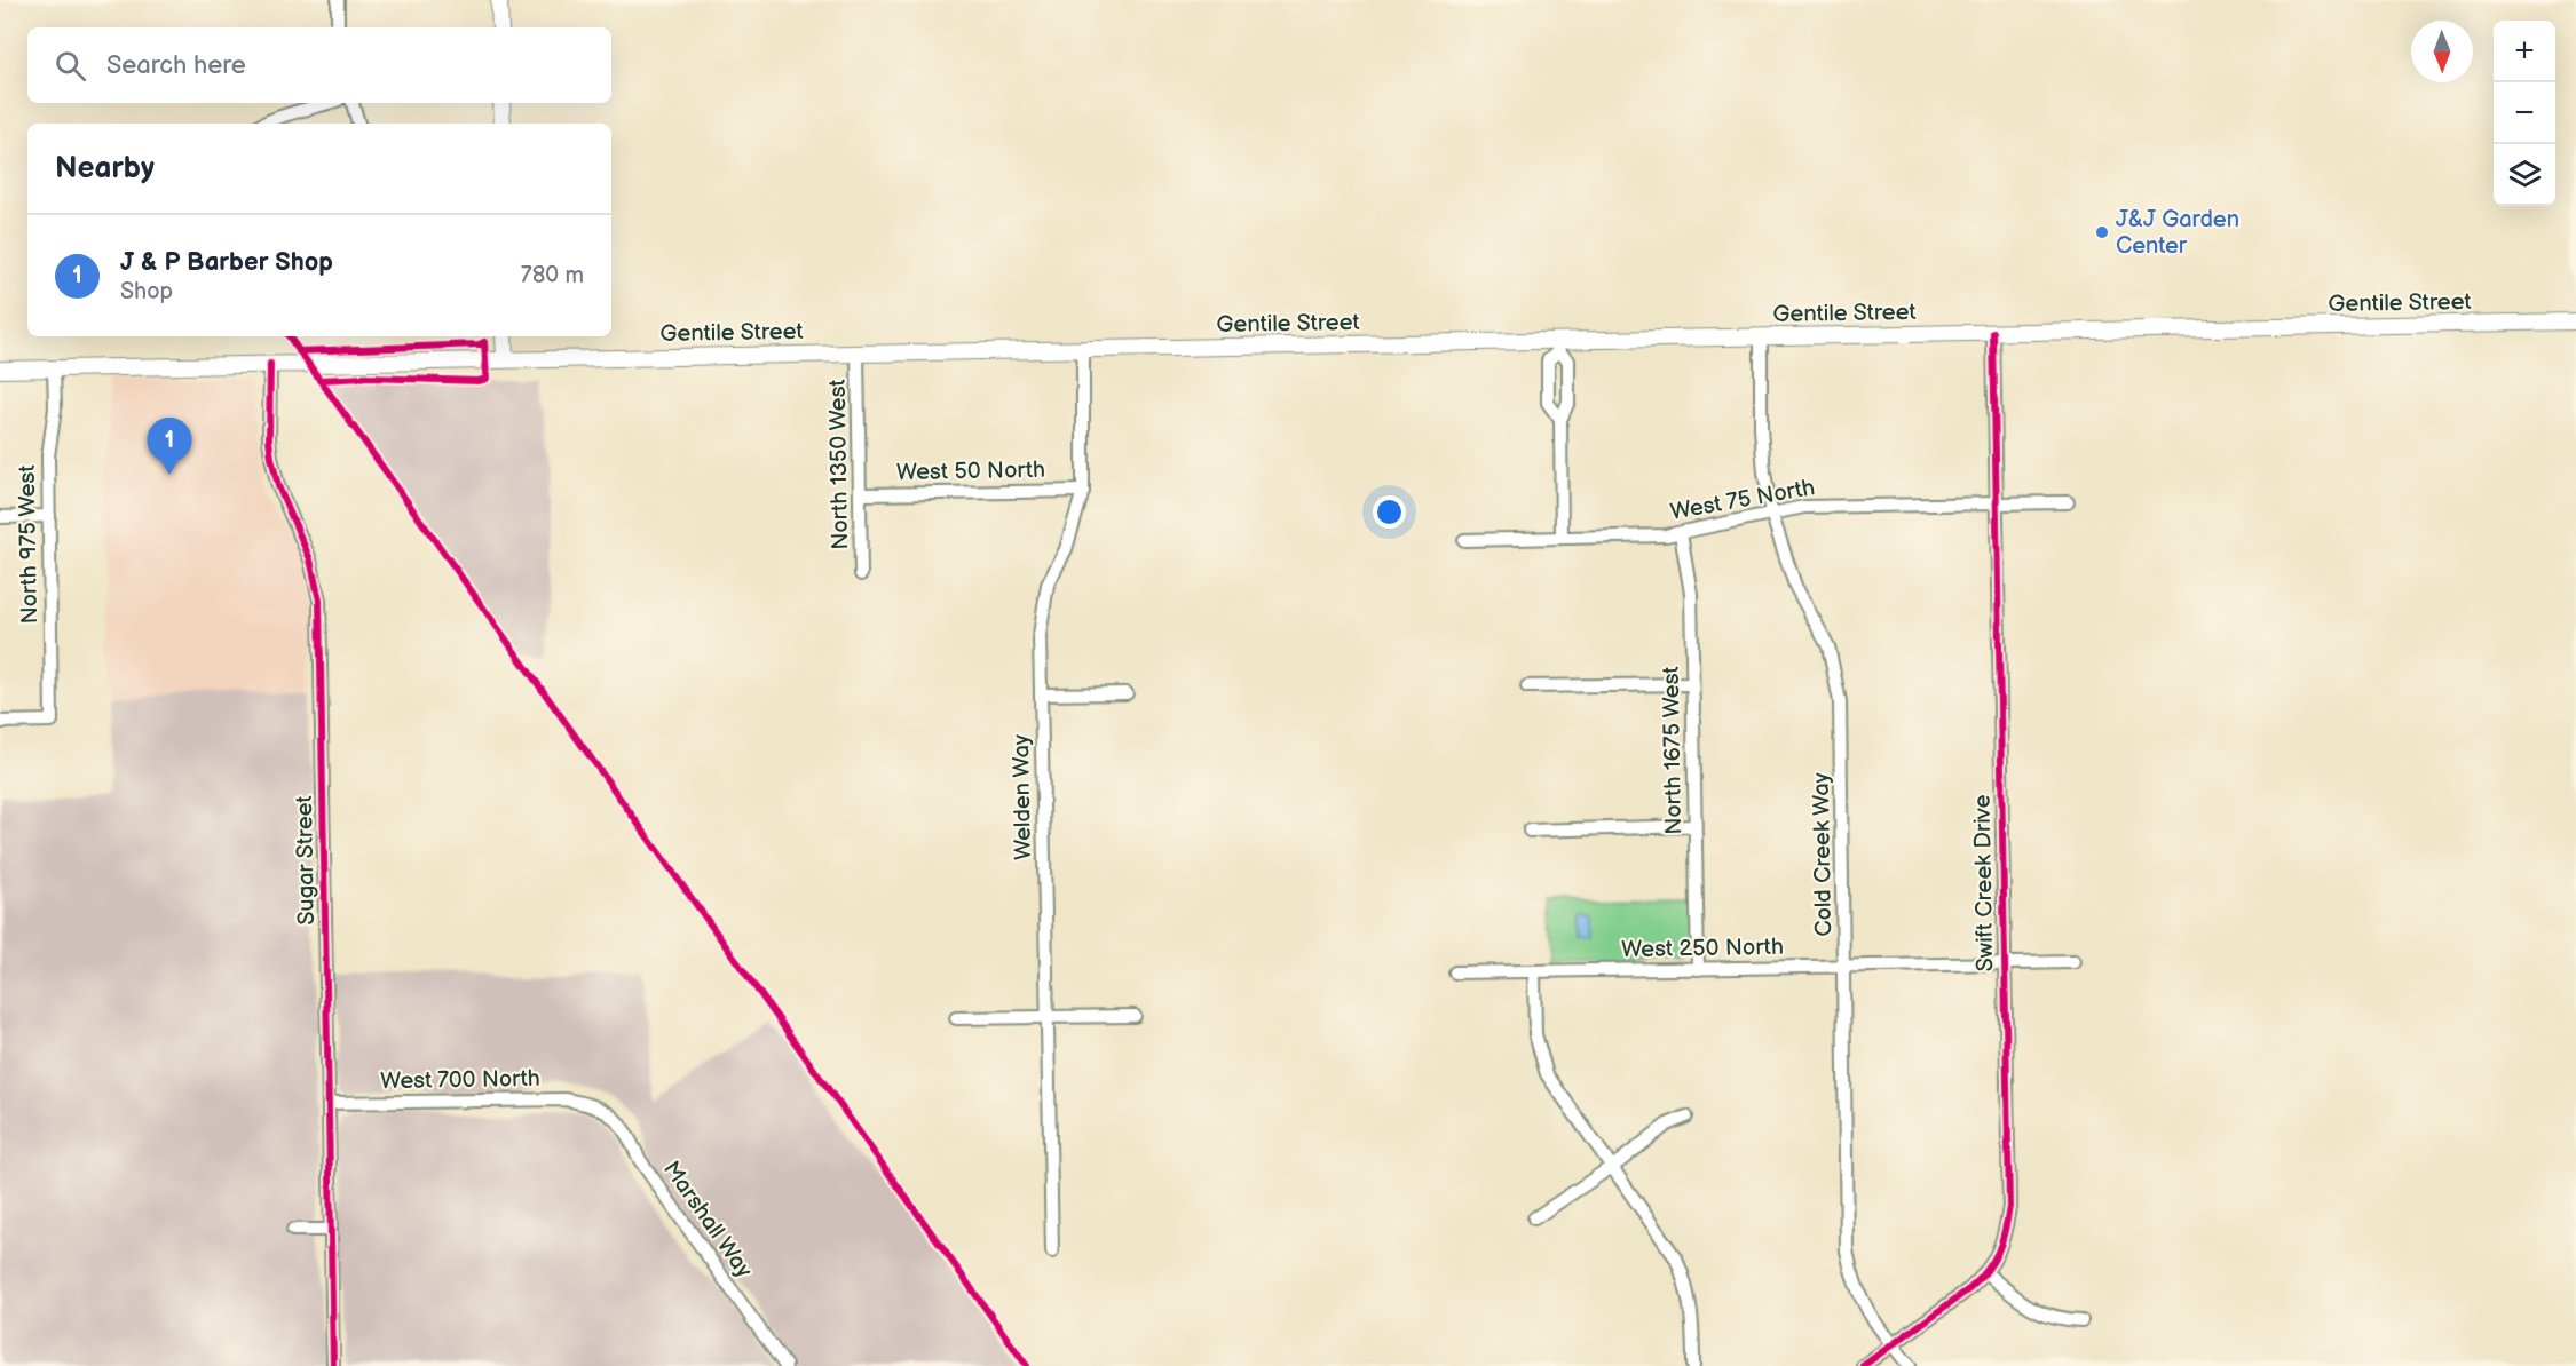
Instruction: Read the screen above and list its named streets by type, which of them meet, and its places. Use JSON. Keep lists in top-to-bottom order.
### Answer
{
  "streets": {
    "main road": ["Gentile Street"],
    "street": [
      "North 1350 West",
      "West 50 North",
      "West 75 North",
      "North 975 West",
      "North 1675 West",
      "Welden Way",
      "Cold Creek Way",
      "Sugar Street",
      "Swift Creek Drive",
      "West 250 North",
      "West 700 North",
      "Marshall Way"
    ]
  },
  "crossings": [
    ["Gentile Street", "North 1350 West"],
    ["Gentile Street", "North 975 West"],
    ["Gentile Street", "Welden Way"],
    ["Gentile Street", "Cold Creek Way"],
    ["Gentile Street", "Sugar Street"],
    ["Gentile Street", "Swift Creek Drive"],
    ["North 1350 West", "West 50 North"],
    ["West 50 North", "Welden Way"],
    ["West 75 North", "North 1675 West"],
    ["West 75 North", "Cold Creek Way"],
    ["West 75 North", "Swift Creek Drive"],
    ["North 1675 West", "West 250 North"],
    ["Cold Creek Way", "Swift Creek Drive"],
    ["Cold Creek Way", "West 250 North"],
    ["Sugar Street", "West 700 North"],
    ["Swift Creek Drive", "West 250 North"],
    ["West 700 North", "Marshall Way"]
  ],
  "places": ["J&J Garden Center"],
  "north": "bottom",
  "page": {
    "map_buttons": ["+", "−"],
    "search": "Search here",
    "heading": "Nearby",
    "list": [
      {
        "mark": "1",
        "name": "J & P Barber Shop",
        "note": "Shop",
        "value": "780 m"
      }
    ],
    "pins": "1"
  }
}
